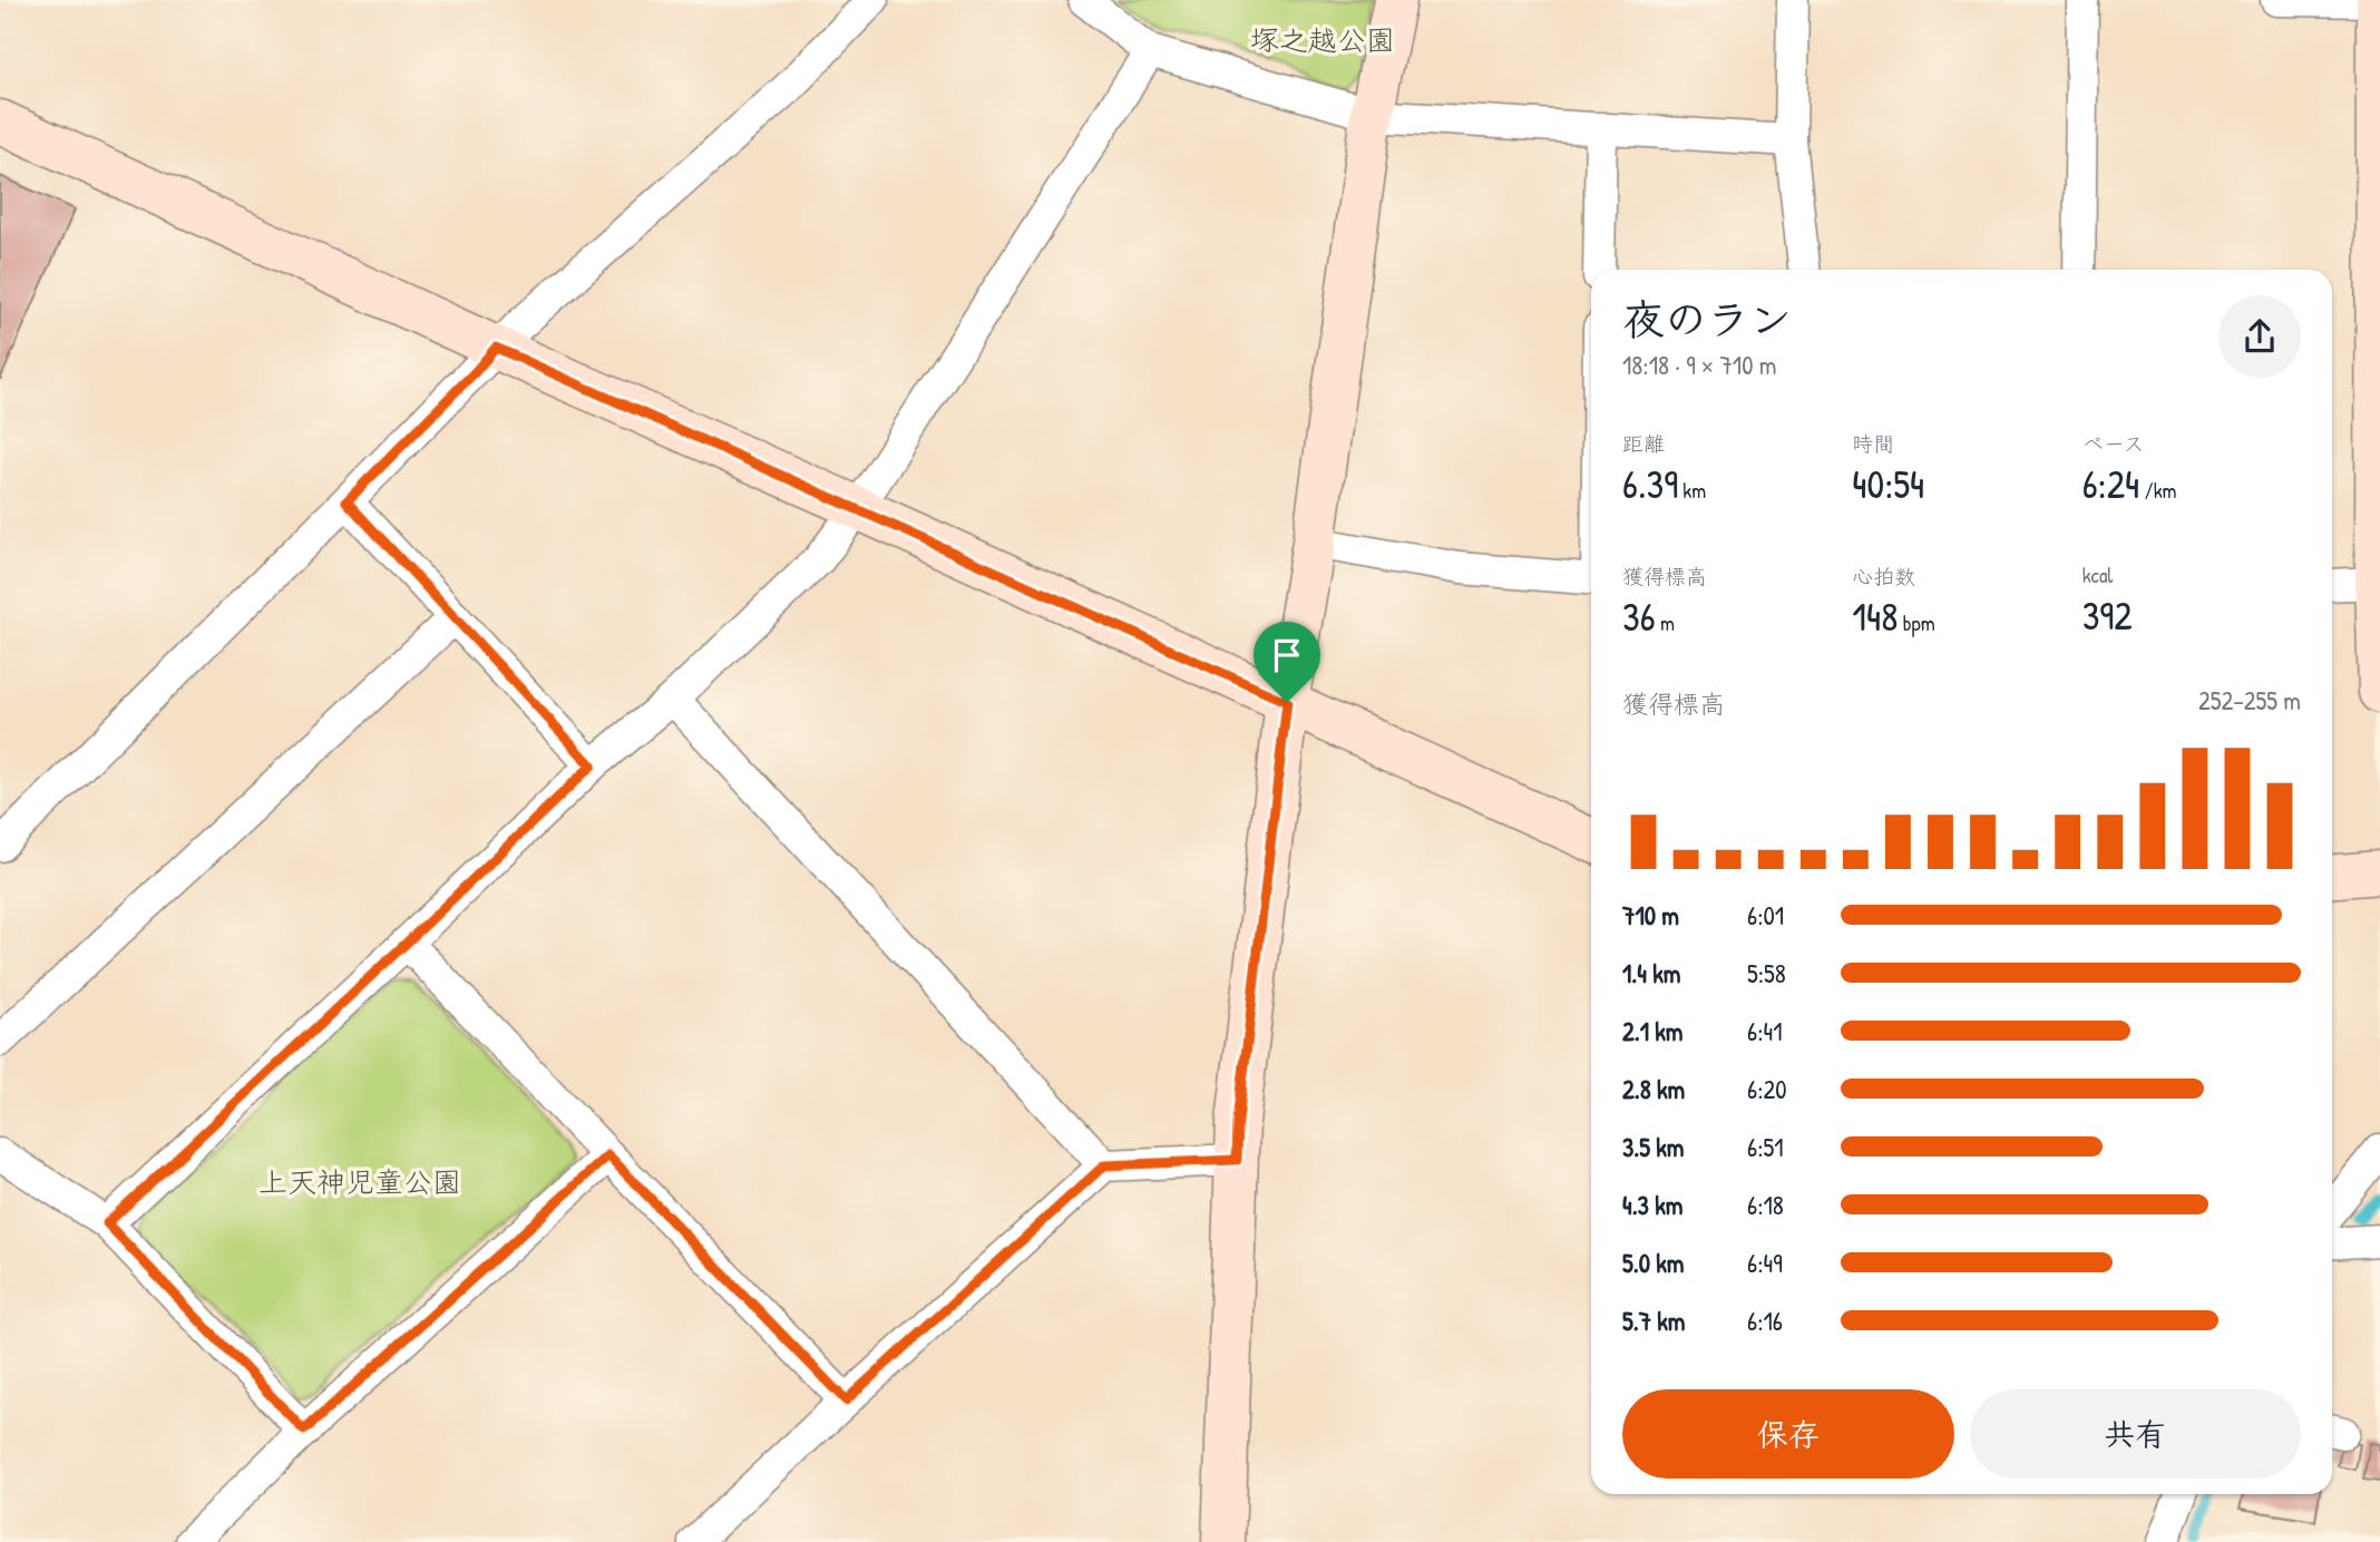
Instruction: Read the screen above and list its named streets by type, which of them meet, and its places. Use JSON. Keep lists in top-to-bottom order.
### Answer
{
  "parks": ["塚之越公園", "上天神児童公園"],
  "page": {
    "heading": ["夜のラン", "18:18 · 9 × 710 m"],
    "stats": [
      ["距離", "6.39 km"],
      ["時間", "40:54"],
      ["ペース", "6:24 /km"],
      ["獲得標高", "36 m"],
      ["心拍数", "148 bpm"],
      ["kcal", "392"]
    ],
    "chart": ["獲得標高", "252–255 m"],
    "list": [
      {
        "name": "710 m",
        "note": "6:01"
      },
      {
        "name": "1.4 km",
        "note": "5:58"
      },
      {
        "name": "2.1 km",
        "note": "6:41"
      },
      {
        "name": "2.8 km",
        "note": "6:20"
      },
      {
        "name": "3.5 km",
        "note": "6:51"
      },
      {
        "name": "4.3 km",
        "note": "6:18"
      },
      {
        "name": "5.0 km",
        "note": "6:49"
      },
      {
        "name": "5.7 km",
        "note": "6:16"
      }
    ],
    "buttons": ["保存", "共有"]
  }
}
